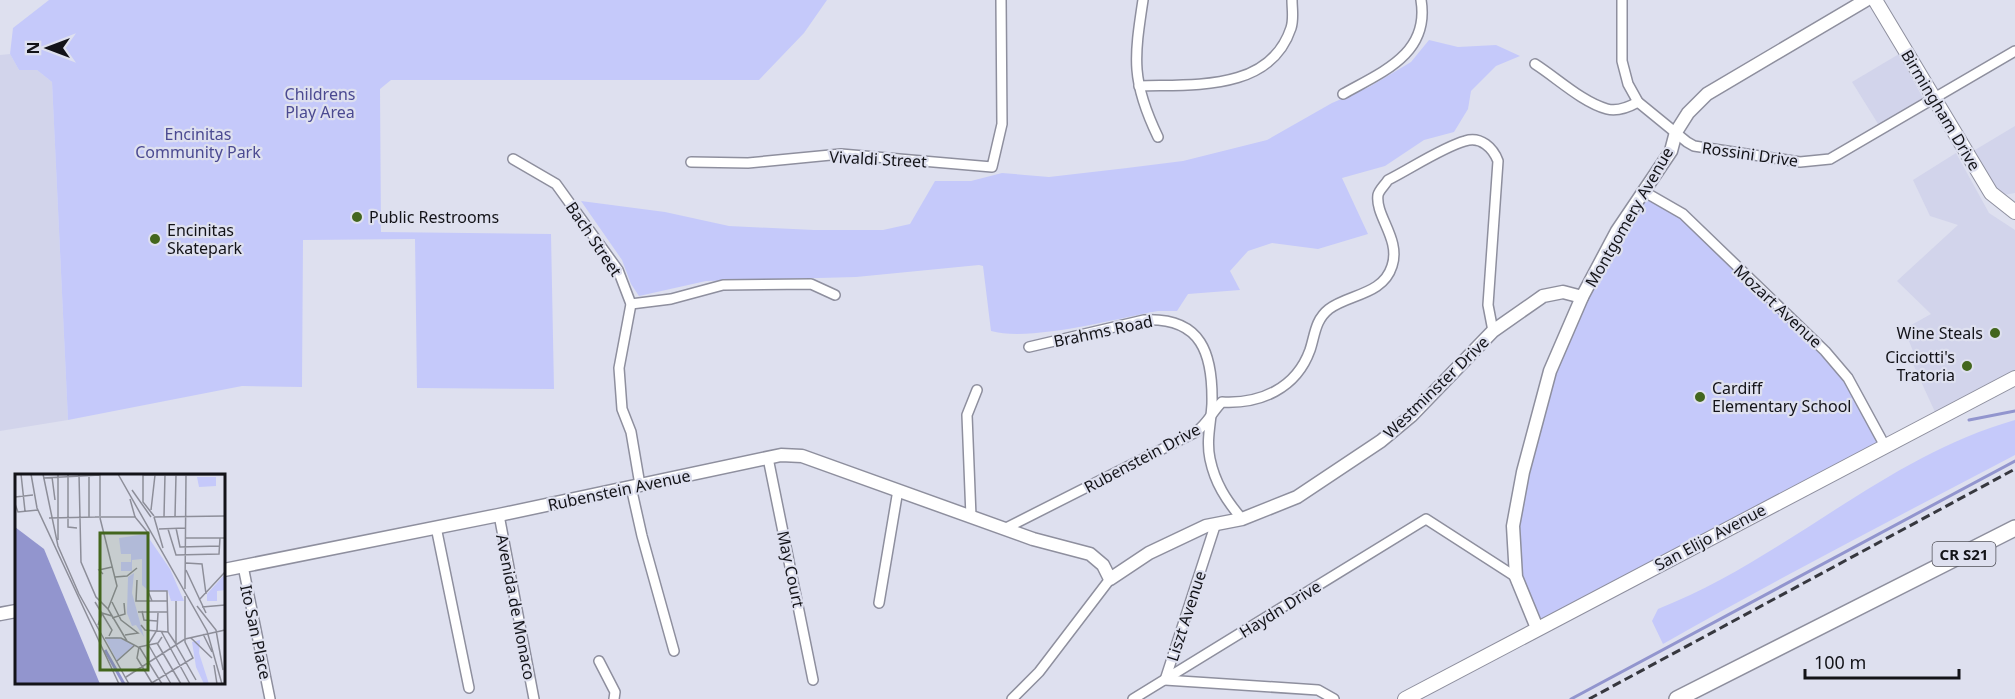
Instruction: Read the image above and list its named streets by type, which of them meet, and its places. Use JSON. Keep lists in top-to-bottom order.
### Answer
{
  "streets": {
    "main road": ["Birmingham Drive", "San Elijo Avenue", "CR S21"],
    "street": [
      "Rossini Drive",
      "Vivaldi Street",
      "Montgomery Avenue",
      "Bach Street",
      "Mozart Avenue",
      "Brahms Road",
      "Westminster Drive",
      "Rubenstein Drive",
      "Rubenstein Avenue",
      "May Court",
      "Avenida de Monaco",
      "Haydn Drive",
      "Liszt Avenue",
      "Ito San Place"
    ]
  },
  "crossings": [
    ["Birmingham Drive", "Rossini Drive"],
    ["Rossini Drive", "Montgomery Avenue"],
    ["Montgomery Avenue", "Mozart Avenue"],
    ["Montgomery Avenue", "Westminster Drive"],
    ["Montgomery Avenue", "San Elijo Avenue"],
    ["Montgomery Avenue", "Haydn Drive"],
    ["Mozart Avenue", "San Elijo Avenue"],
    ["Brahms Road", "Rubenstein Drive"],
    ["Westminster Drive", "Rubenstein Drive"],
    ["Westminster Drive", "Liszt Avenue"],
    ["Rubenstein Drive", "Rubenstein Avenue"],
    ["Rubenstein Avenue", "May Court"],
    ["Rubenstein Avenue", "Avenida de Monaco"],
    ["Rubenstein Avenue", "Ito San Place"],
    ["Haydn Drive", "Liszt Avenue"]
  ],
  "parks": ["Childrens Play Area", "Encinitas Community Park"],
  "places": [
    "Public Restrooms",
    "Encinitas Skatepark",
    "Wine Steals",
    "Cicciotti's Tratoria",
    "Cardiff Elementary School"
  ],
  "scale_bar": "100 m",
  "north": "left"
}
